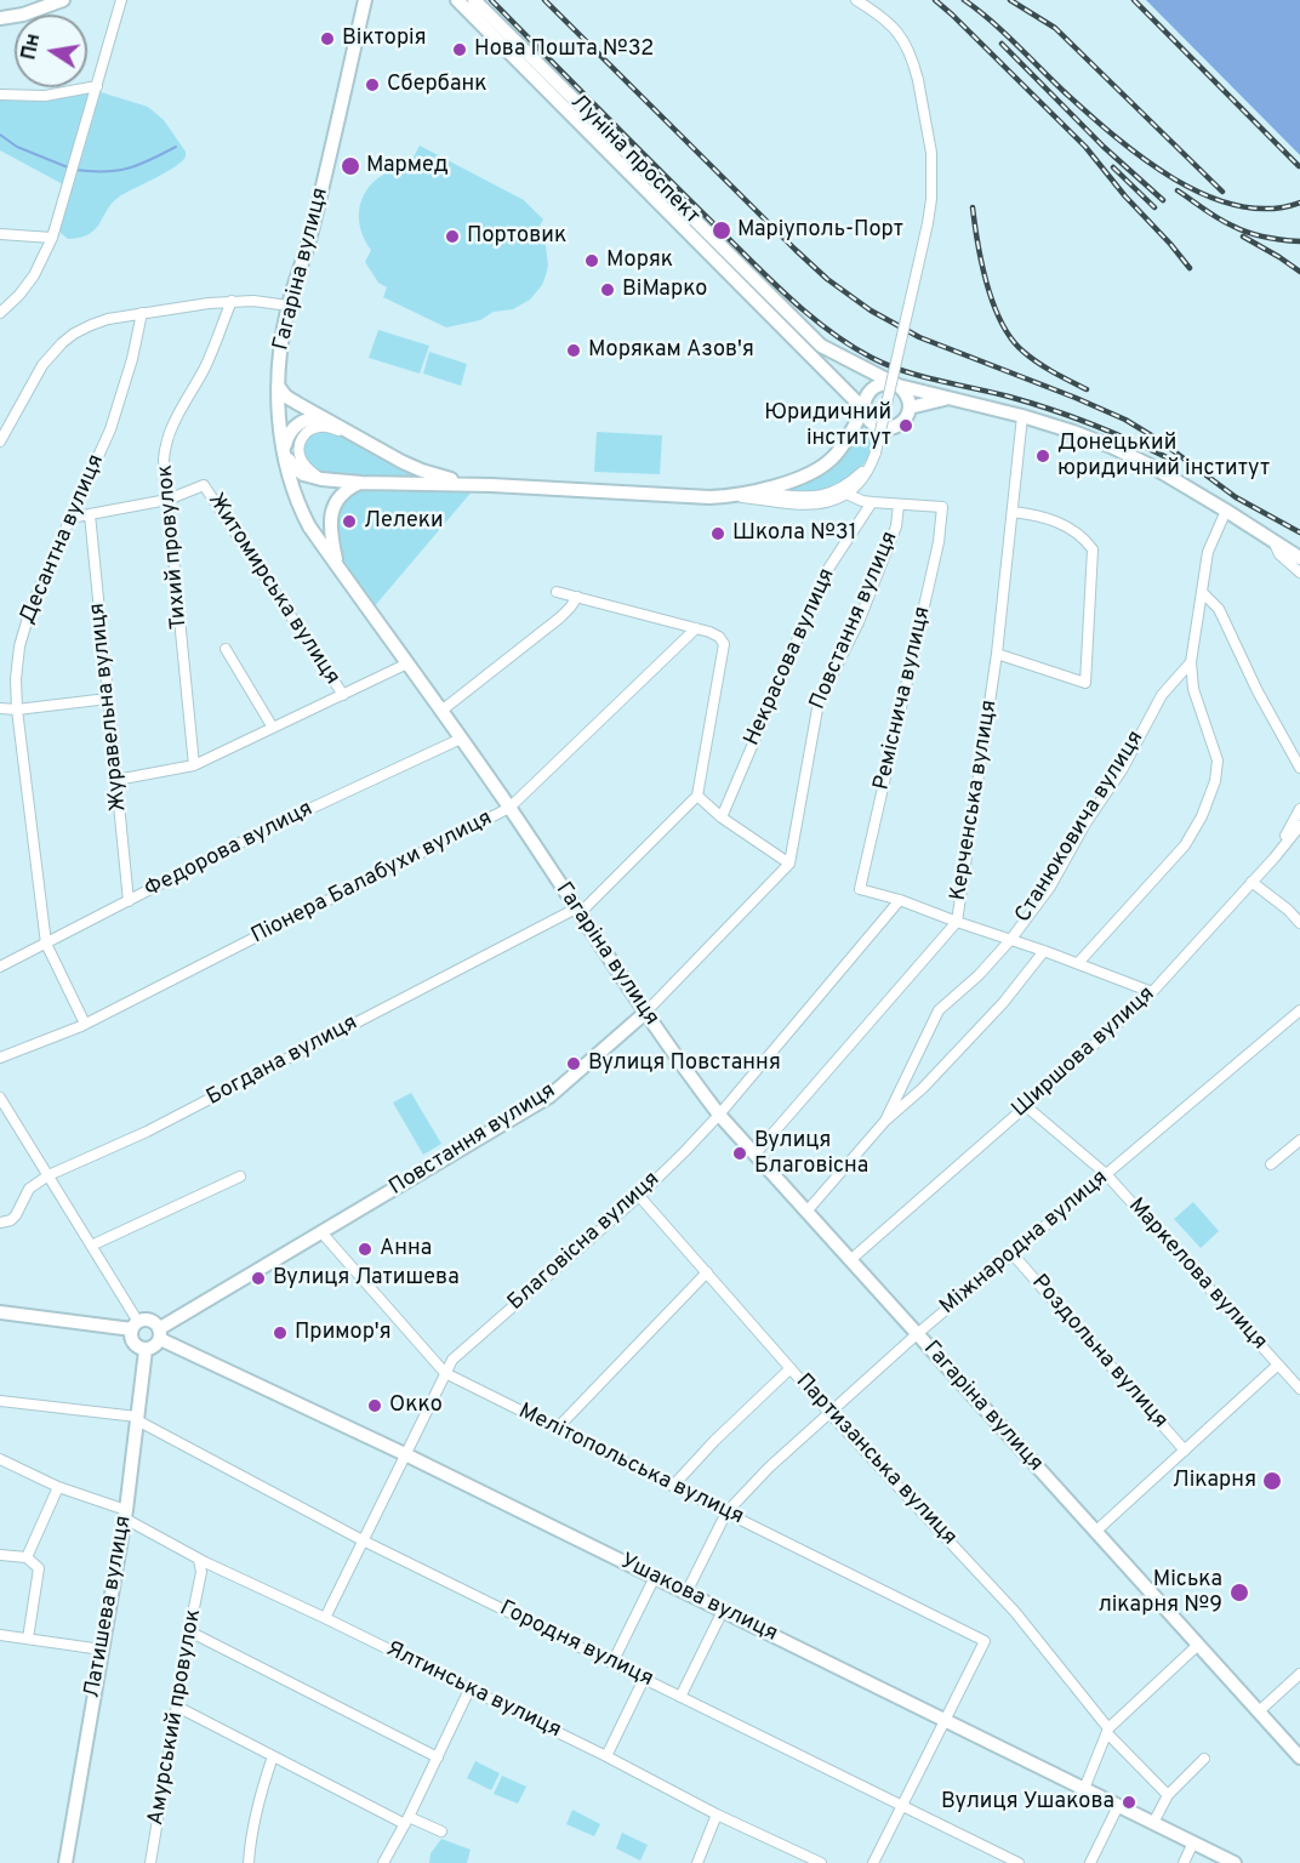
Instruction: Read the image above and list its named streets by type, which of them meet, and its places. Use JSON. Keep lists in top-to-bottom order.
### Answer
{
  "streets": {
    "street": [
      "Луніна проспект",
      "Гагаріна вулиця",
      "Десантна вулиця",
      "Тихий провулок",
      "Житомирська вулиця",
      "Повстання вулиця",
      "Некрасова вулиця",
      "Реміснича вулиця",
      "Журавельна вулиця",
      "Керченська вулиця",
      "Станюковича вулиця",
      "Федорова вулиця",
      "Піонера Балабухи вулиця",
      "Ширшова вулиця",
      "Богдана вулиця",
      "Благовісна вулиця",
      "Міжнародна вулиця",
      "Маркелова вулиця",
      "Роздольна вулиця",
      "Партизанська вулиця",
      "Мелітопольська вулиця",
      "Ушакова вулиця",
      "Латишева вулиця",
      "Городня вулиця",
      "Ялтинська вулиця",
      "Амурський провулок"
    ]
  },
  "crossings": [
    ["Луніна проспект", "Керченська вулиця"],
    ["Гагаріна вулиця", "Повстання вулиця"],
    ["Гагаріна вулиця", "Керченська вулиця"],
    ["Гагаріна вулиця", "Станюковича вулиця"],
    ["Гагаріна вулиця", "Федорова вулиця"],
    ["Гагаріна вулиця", "Піонера Балабухи вулиця"],
    ["Гагаріна вулиця", "Ширшова вулиця"],
    ["Гагаріна вулиця", "Богдана вулиця"],
    ["Гагаріна вулиця", "Благовісна вулиця"],
    ["Гагаріна вулиця", "Міжнародна вулиця"],
    ["Десантна вулиця", "Федорова вулиця"],
    ["Десантна вулиця", "Піонера Балабухи вулиця"],
    ["Тихий провулок", "Житомирська вулиця"],
    ["Повстання вулиця", "Реміснича вулиця"],
    ["Повстання вулиця", "Мелітопольська вулиця"],
    ["Повстання вулиця", "Ушакова вулиця"],
    ["Повстання вулиця", "Латишева вулиця"],
    ["Реміснича вулиця", "Благовісна вулиця"],
    ["Журавельна вулиця", "Федорова вулиця"],
    ["Ширшова вулиця", "Маркелова вулиця"],
    ["Благовісна вулиця", "Партизанська вулиця"],
    ["Благовісна вулиця", "Мелітопольська вулиця"],
    ["Благовісна вулиця", "Ушакова вулиця"],
    ["Благовісна вулиця", "Городня вулиця"],
    ["Благовісна вулиця", "Ялтинська вулиця"],
    ["Міжнародна вулиця", "Маркелова вулиця"],
    ["Міжнародна вулиця", "Роздольна вулиця"],
    ["Міжнародна вулиця", "Партизанська вулиця"],
    ["Міжнародна вулиця", "Мелітопольська вулиця"],
    ["Міжнародна вулиця", "Ушакова вулиця"],
    ["Мелітопольська вулиця", "Ушакова вулиця"],
    ["Ушакова вулиця", "Латишева вулиця"],
    ["Латишева вулиця", "Городня вулиця"],
    ["Латишева вулиця", "Ялтинська вулиця"],
    ["Ялтинська вулиця", "Амурський провулок"]
  ],
  "places": [
    "Вікторія",
    "Нова Пошта №32",
    "Сбербанк",
    "Мармед",
    "Маріуполь-Порт",
    "Портовик",
    "Моряк",
    "ВіМарко",
    "Морякам Азов'я",
    "Юридичний інститут",
    "Донецький юридичний інститут",
    "Лелеки",
    "Школа №31",
    "Вулиця Повстання",
    "Вулиця Благовісна",
    "Анна",
    "Вулиця Латишева",
    "Примор'я",
    "Окко",
    "Лікарня",
    "Міська лікарня №9",
    "Вулиця Ушакова"
  ],
  "north": "left"
}
